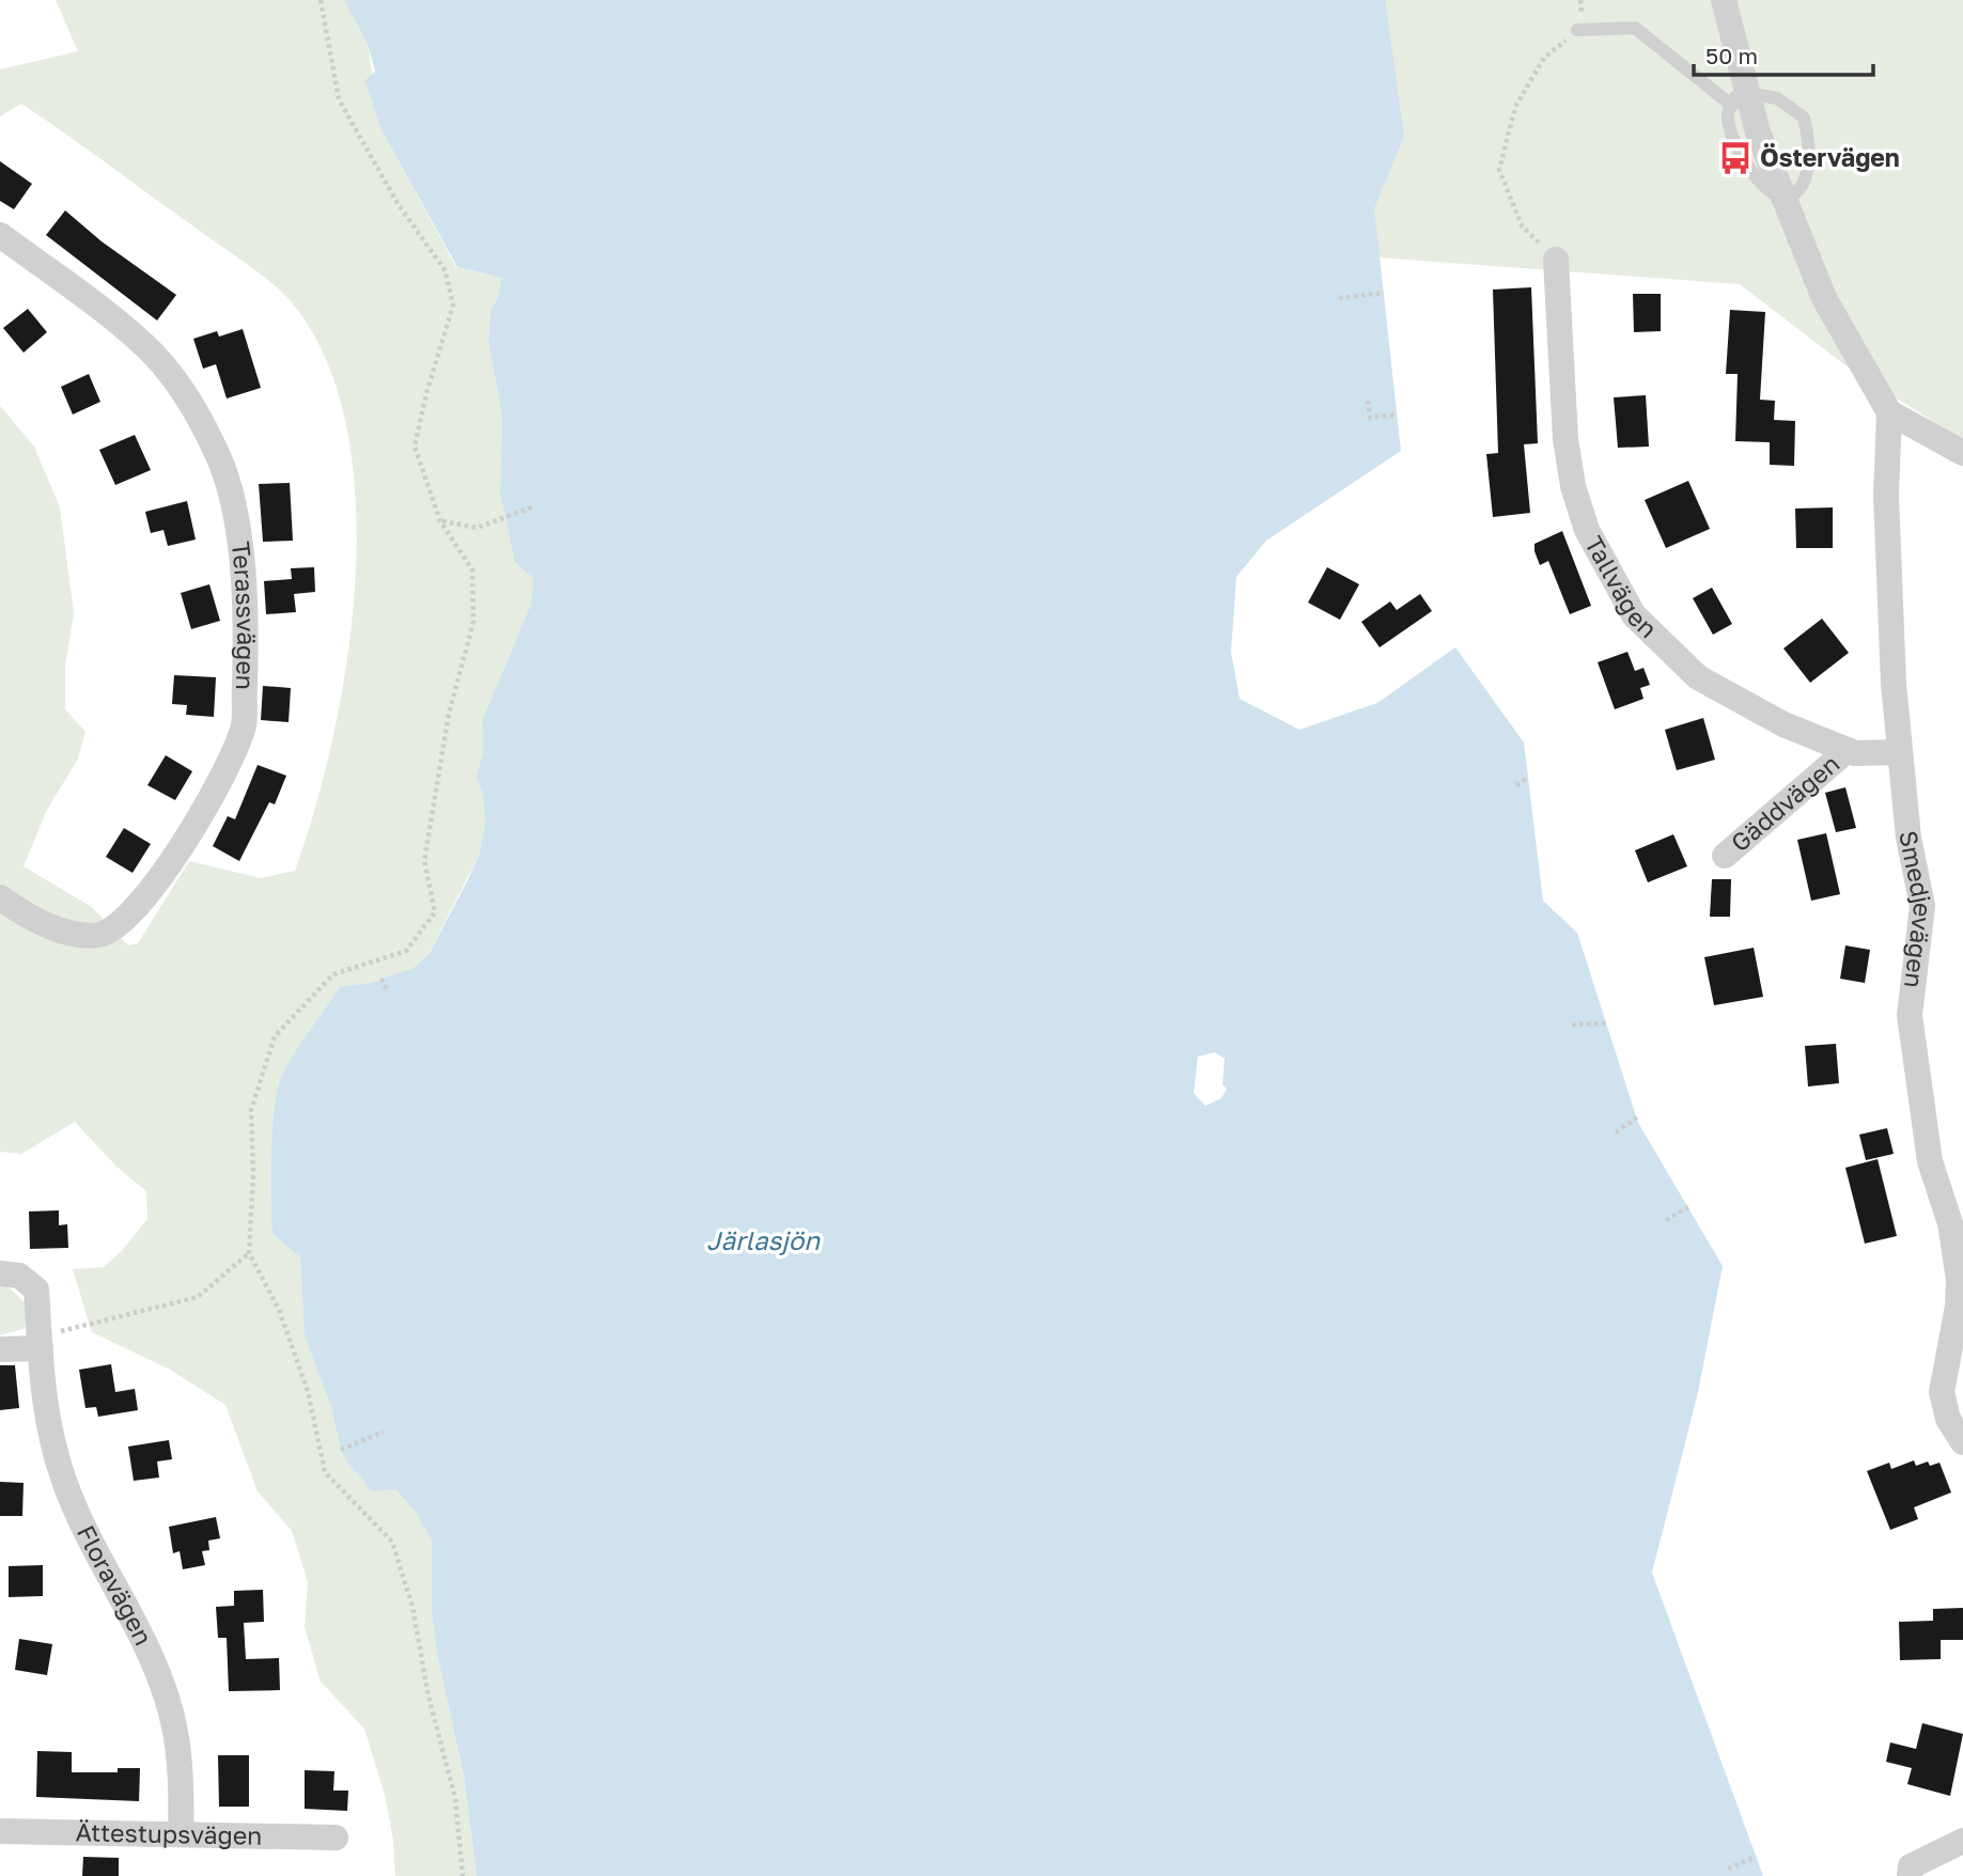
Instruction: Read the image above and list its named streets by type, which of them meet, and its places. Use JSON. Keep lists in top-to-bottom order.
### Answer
{
  "streets": {
    "street": [
      "Tallvägen",
      "Terassvägen",
      "Gäddvägen",
      "Smedjevägen",
      "Floravägen",
      "Ättestupsvägen"
    ]
  },
  "crossings": [
    ["Tallvägen", "Gäddvägen"],
    ["Tallvägen", "Smedjevägen"],
    ["Floravägen", "Ättestupsvägen"]
  ],
  "water": ["Järlasjön"],
  "places": {
    "bus stop": ["Östervägen"]
  },
  "scale_bar": "50 m"
}
